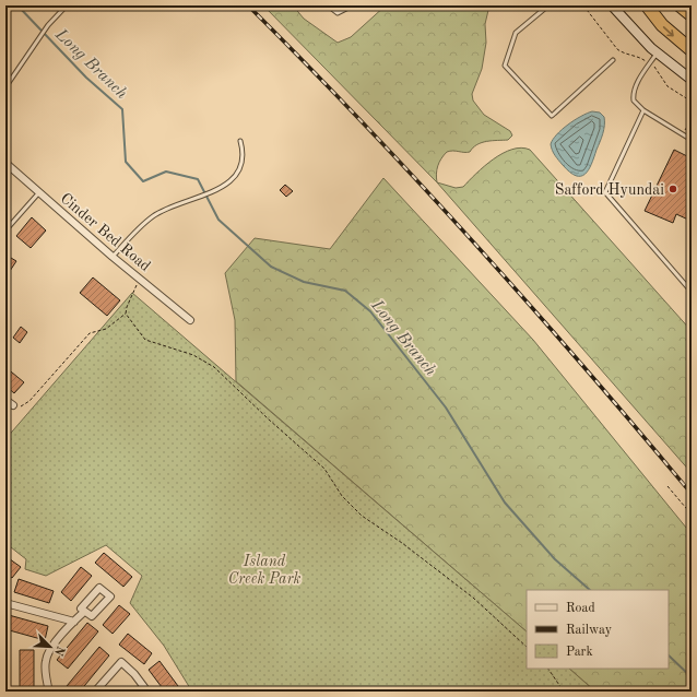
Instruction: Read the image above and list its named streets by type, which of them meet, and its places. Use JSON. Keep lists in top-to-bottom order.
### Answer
{
  "streets": {
    "street": ["Cinder Bed Road"]
  },
  "water": ["Long Branch"],
  "parks": ["Island Creek Park"],
  "places": ["Safford Hyundai"],
  "legend": ["Road", "Railway", "Park"],
  "north": "bottom right"
}
